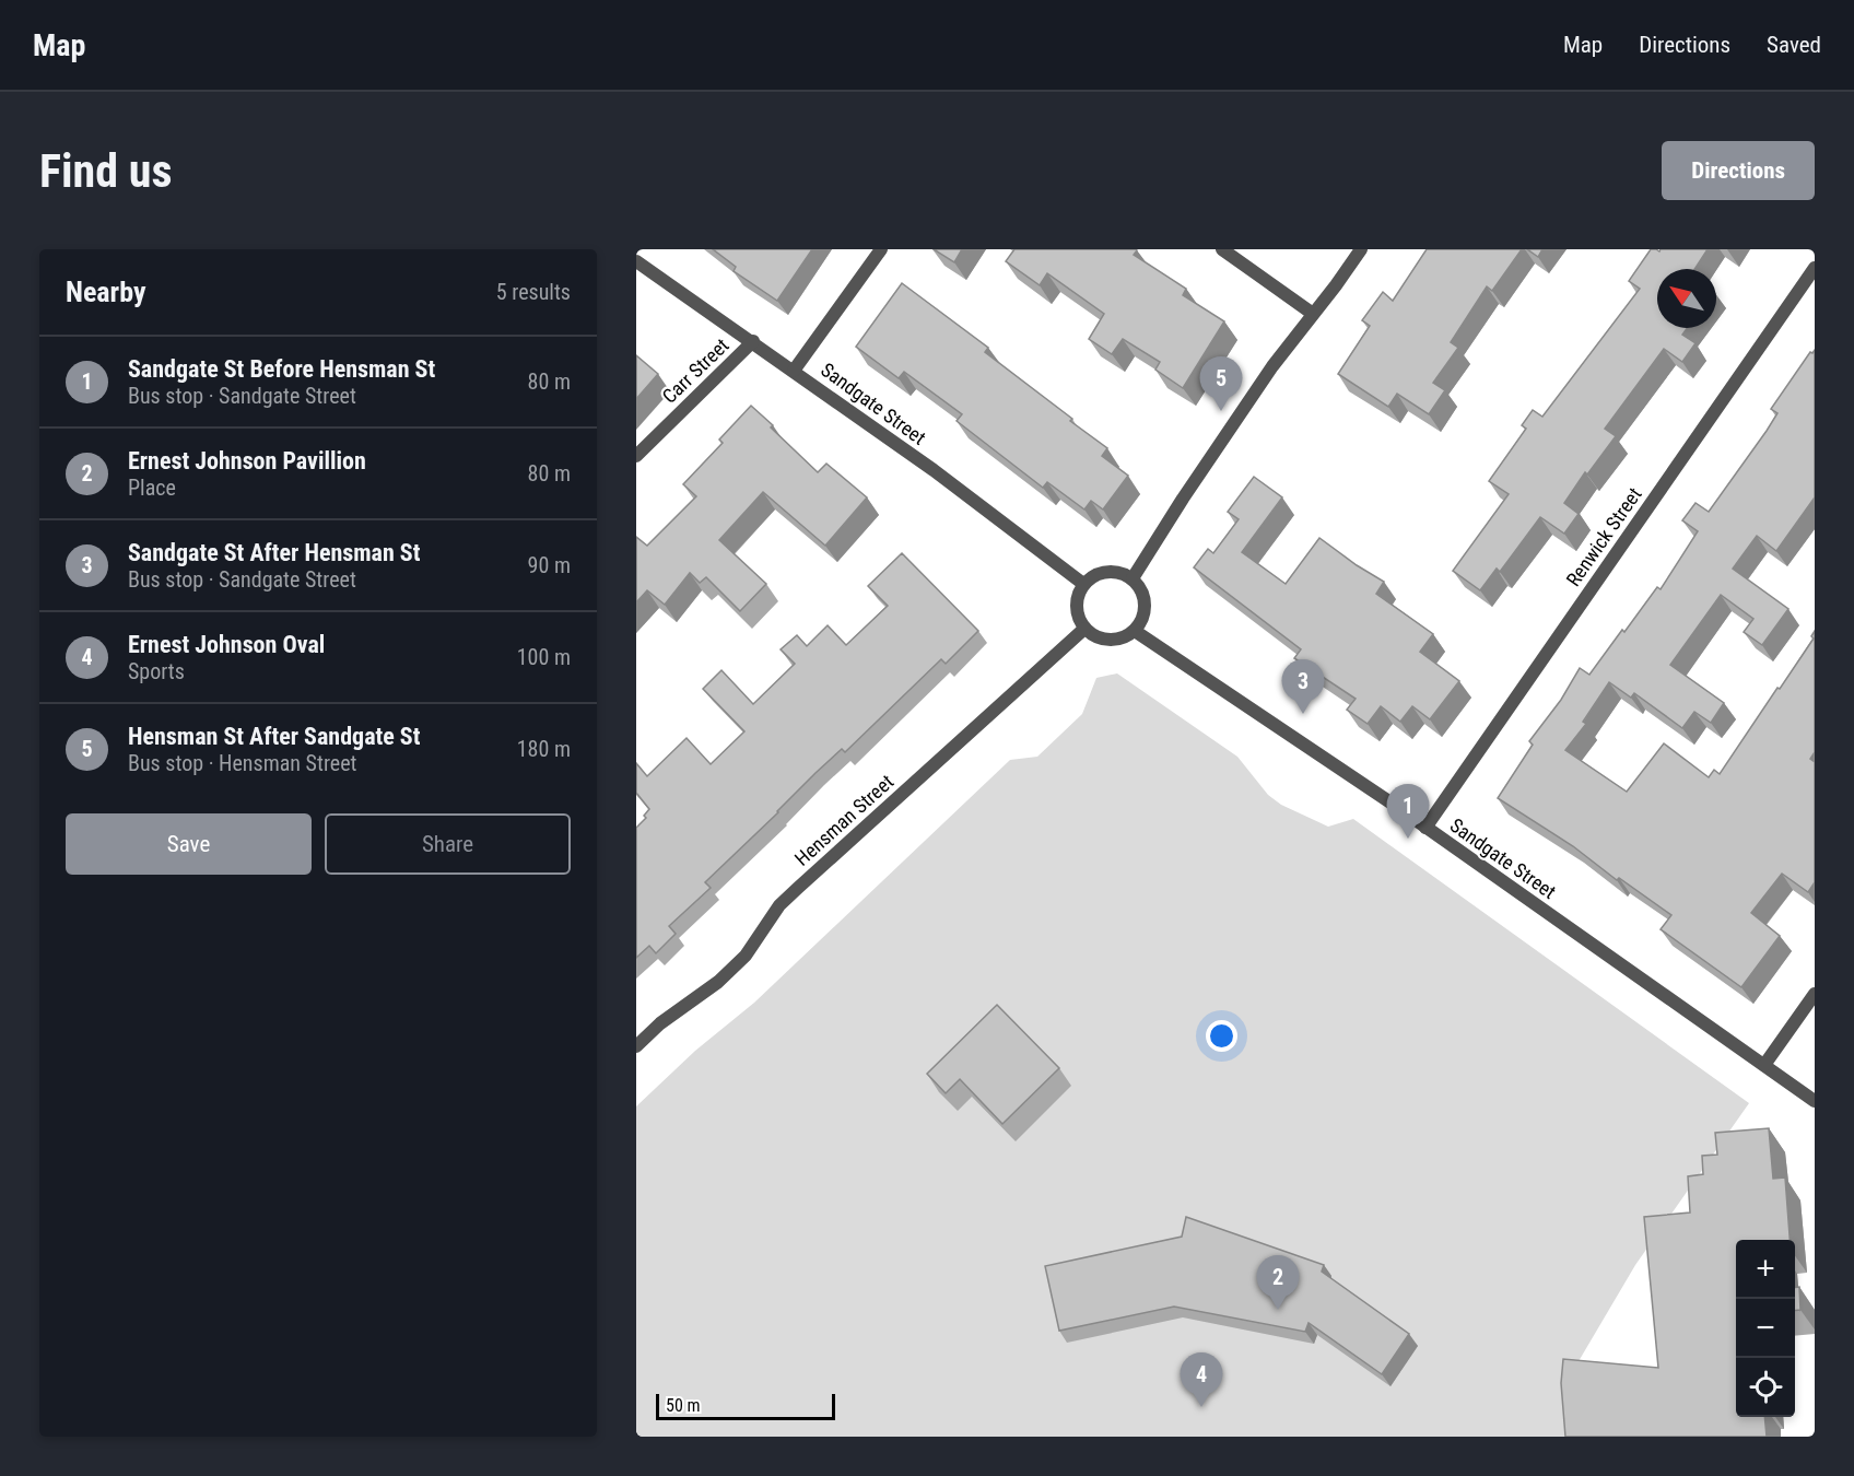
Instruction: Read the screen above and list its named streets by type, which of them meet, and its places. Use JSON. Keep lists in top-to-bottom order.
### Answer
{
  "streets": {
    "street": [
      "Carr Street",
      "Sandgate Street",
      "Renwick Street",
      "Hensman Street"
    ]
  },
  "crossings": [
    ["Carr Street", "Sandgate Street"],
    ["Sandgate Street", "Renwick Street"],
    ["Sandgate Street", "Hensman Street"]
  ],
  "scale_bar": "50 m",
  "north": "top left",
  "page": {
    "header": "Map",
    "nav": ["Map", "Directions", "Saved"],
    "buttons": [
      "Directions",
      ["Save", "Share"]
    ],
    "title": "Find us",
    "heading": ["Nearby", "5 results"],
    "list": [
      {
        "mark": "1",
        "name": "Sandgate St Before Hensman St",
        "note": "Bus stop · Sandgate Street",
        "value": "80 m"
      },
      {
        "mark": "2",
        "name": "Ernest Johnson Pavillion",
        "note": "Place",
        "value": "80 m"
      },
      {
        "mark": "3",
        "name": "Sandgate St After Hensman St",
        "note": "Bus stop · Sandgate Street",
        "value": "90 m"
      },
      {
        "mark": "4",
        "name": "Ernest Johnson Oval",
        "note": "Sports",
        "value": "100 m"
      },
      {
        "mark": "5",
        "name": "Hensman St After Sandgate St",
        "note": "Bus stop · Hensman Street",
        "value": "180 m"
      }
    ],
    "pins": [
      "5",
      "3",
      "1",
      "2",
      "4"
    ],
    "map_buttons": ["+", "−"],
    "scale": "50 m"
  }
}
